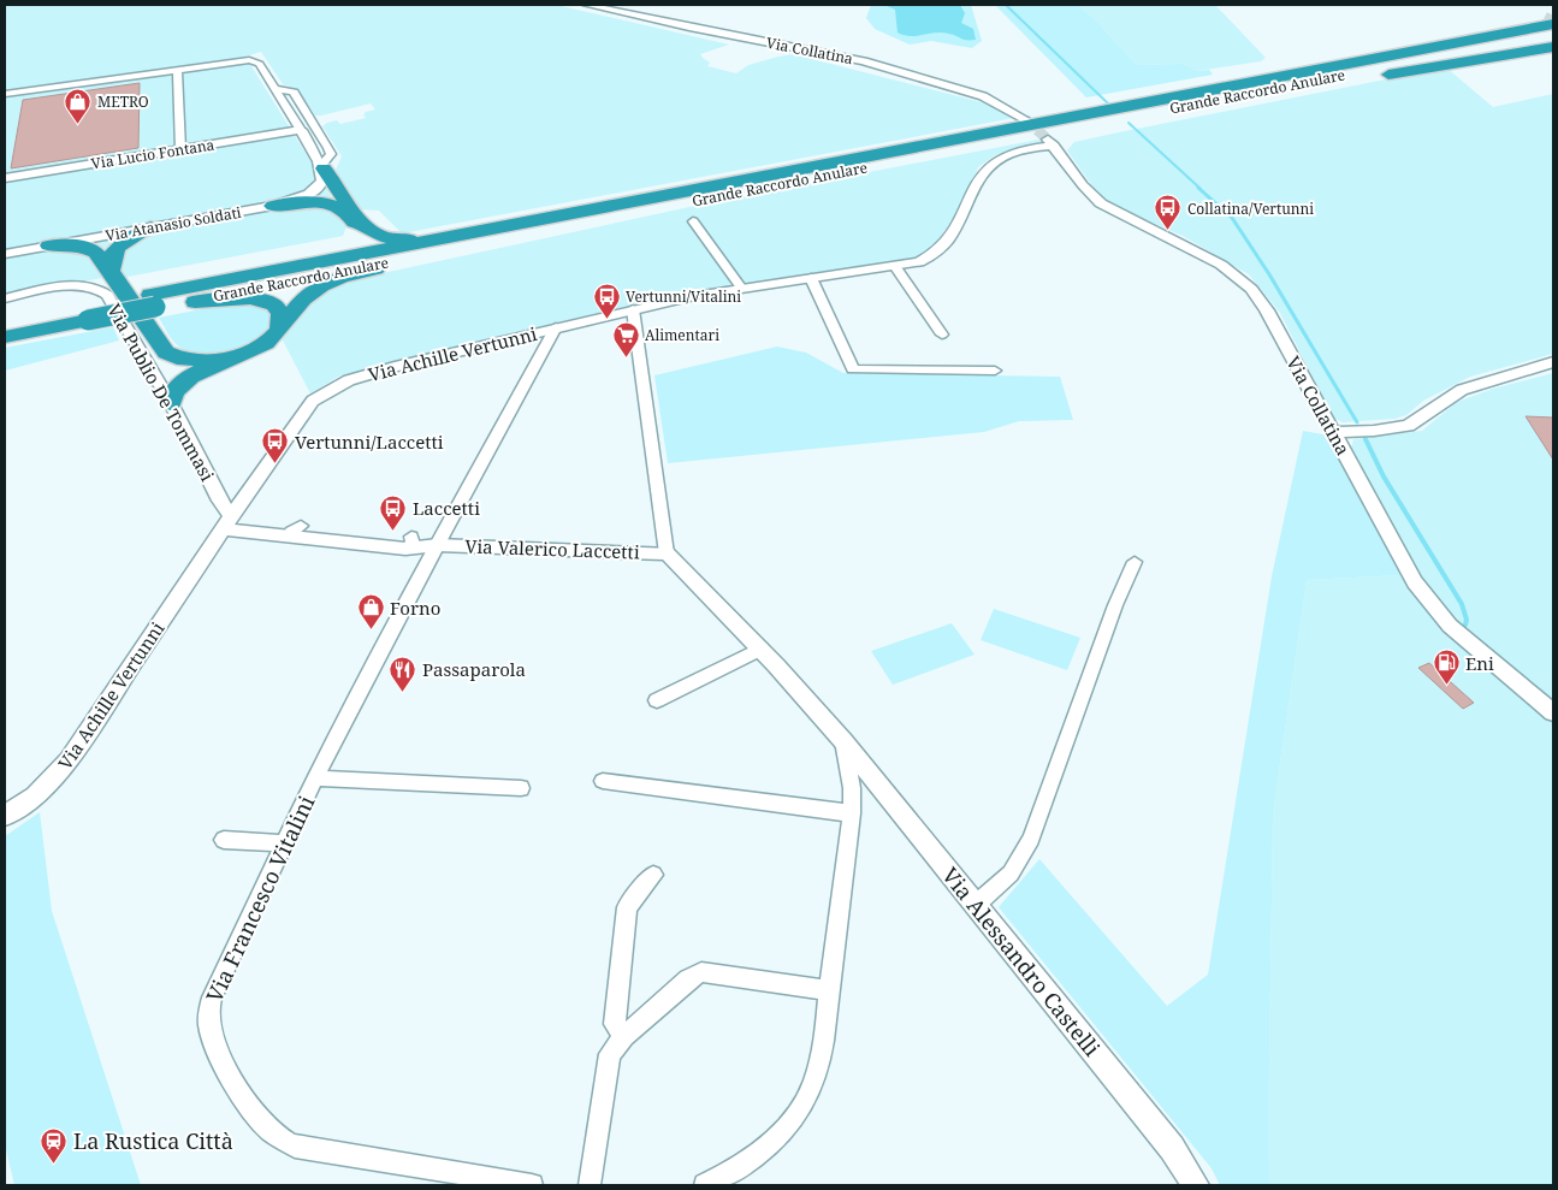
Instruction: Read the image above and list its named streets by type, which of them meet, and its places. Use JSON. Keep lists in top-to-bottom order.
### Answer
{
  "streets": {
    "highway": ["Grande Raccordo Anulare"],
    "street": [
      "Via Collatina",
      "Via Lucio Fontana",
      "Via Atanasio Soldati",
      "Via Achille Vertunni",
      "Via Publio De Tommasi",
      "Via Valerico Laccetti",
      "Via Francesco Vitalini",
      "Via Alessandro Castelli"
    ]
  },
  "crossings": [
    ["Via Collatina", "Via Achille Vertunni"],
    ["Via Achille Vertunni", "Via Publio De Tommasi"],
    ["Via Achille Vertunni", "Via Valerico Laccetti"],
    ["Via Achille Vertunni", "Via Francesco Vitalini"],
    ["Via Publio De Tommasi", "Via Valerico Laccetti"],
    ["Via Valerico Laccetti", "Via Francesco Vitalini"],
    ["Via Valerico Laccetti", "Via Alessandro Castelli"]
  ],
  "places": {
    "shop": ["METRO", "Forno"],
    "bus stop": [
      "Collatina/Vertunni",
      "Vertunni/Vitalini",
      "Vertunni/Laccetti",
      "Laccetti"
    ],
    "supermarket": ["Alimentari"],
    "fuel station": ["Eni"],
    "restaurant": ["Passaparola"],
    "station": ["La Rustica Città"]
  }
}
